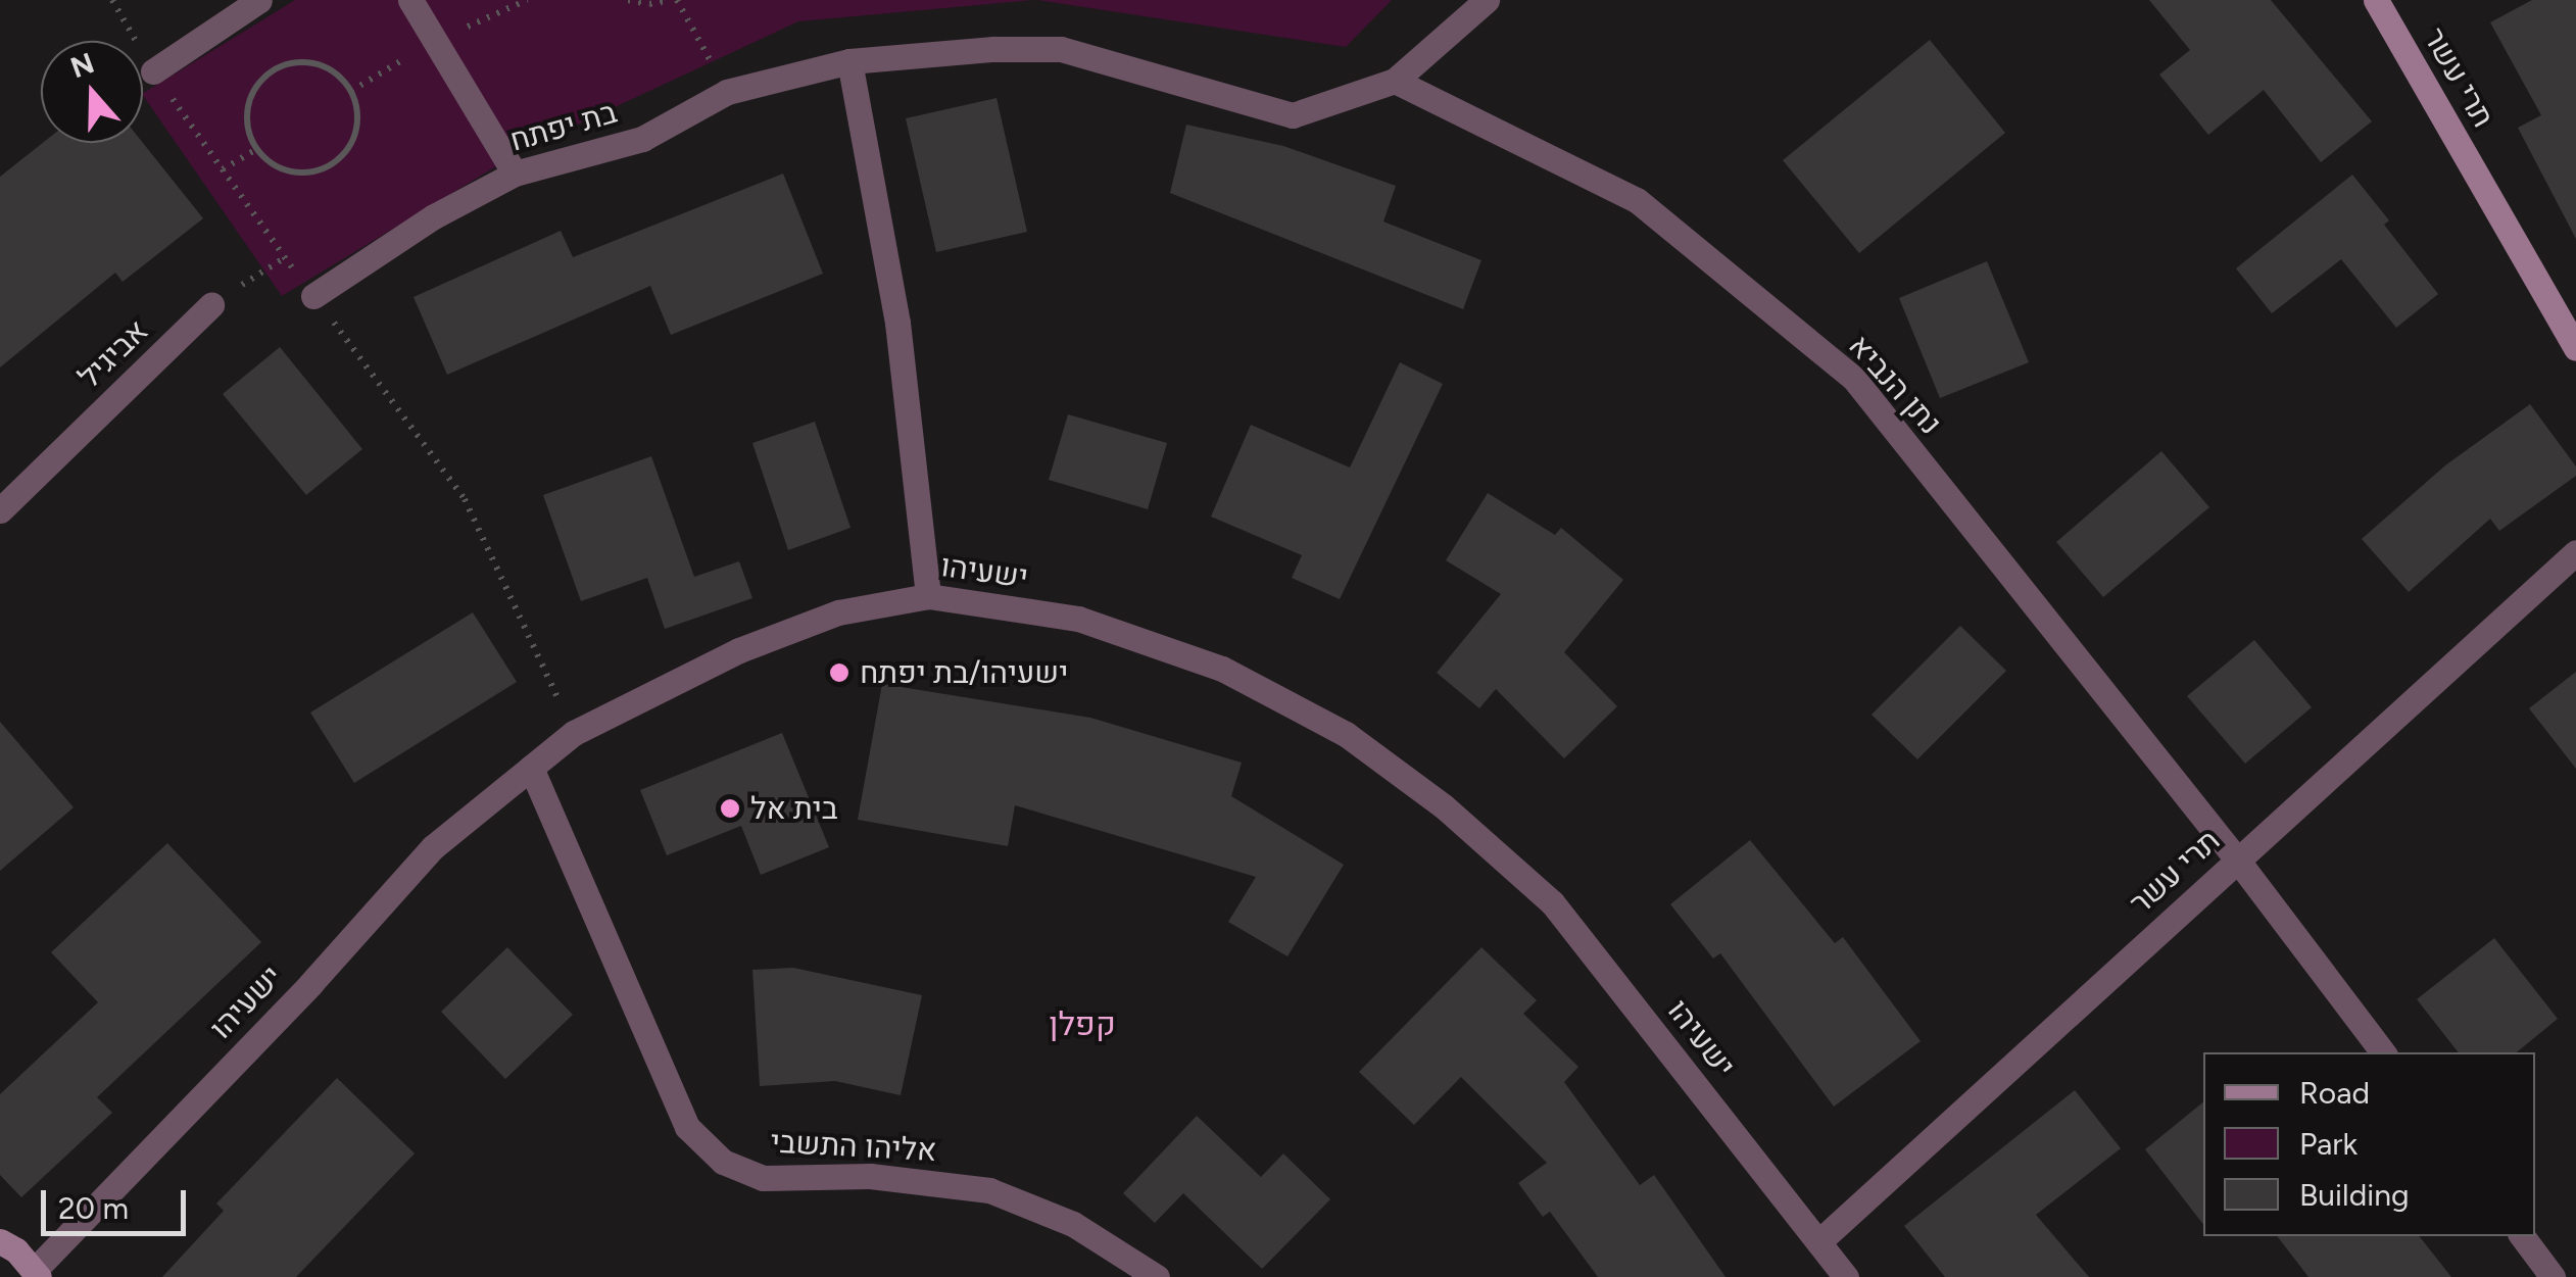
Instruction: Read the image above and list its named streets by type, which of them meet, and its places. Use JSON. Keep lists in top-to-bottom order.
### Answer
{
  "streets": {
    "street": [
      "תרי עשר",
      "בת יפתח",
      "אביגיל",
      "נתן הנביא",
      "ישעיהו",
      "אליהו התשבי"
    ]
  },
  "crossings": [
    ["תרי עשר", "נתן הנביא"],
    ["תרי עשר", "ישעיהו"],
    ["בת יפתח", "נתן הנביא"],
    ["ישעיהו", "אליהו התשבי"]
  ],
  "districts": ["קפלן"],
  "places": ["ישעיהו/בת יפתח", "בית אל"],
  "legend": ["Road", "Park", "Building"],
  "scale_bar": "20 m",
  "north": "top"
}
